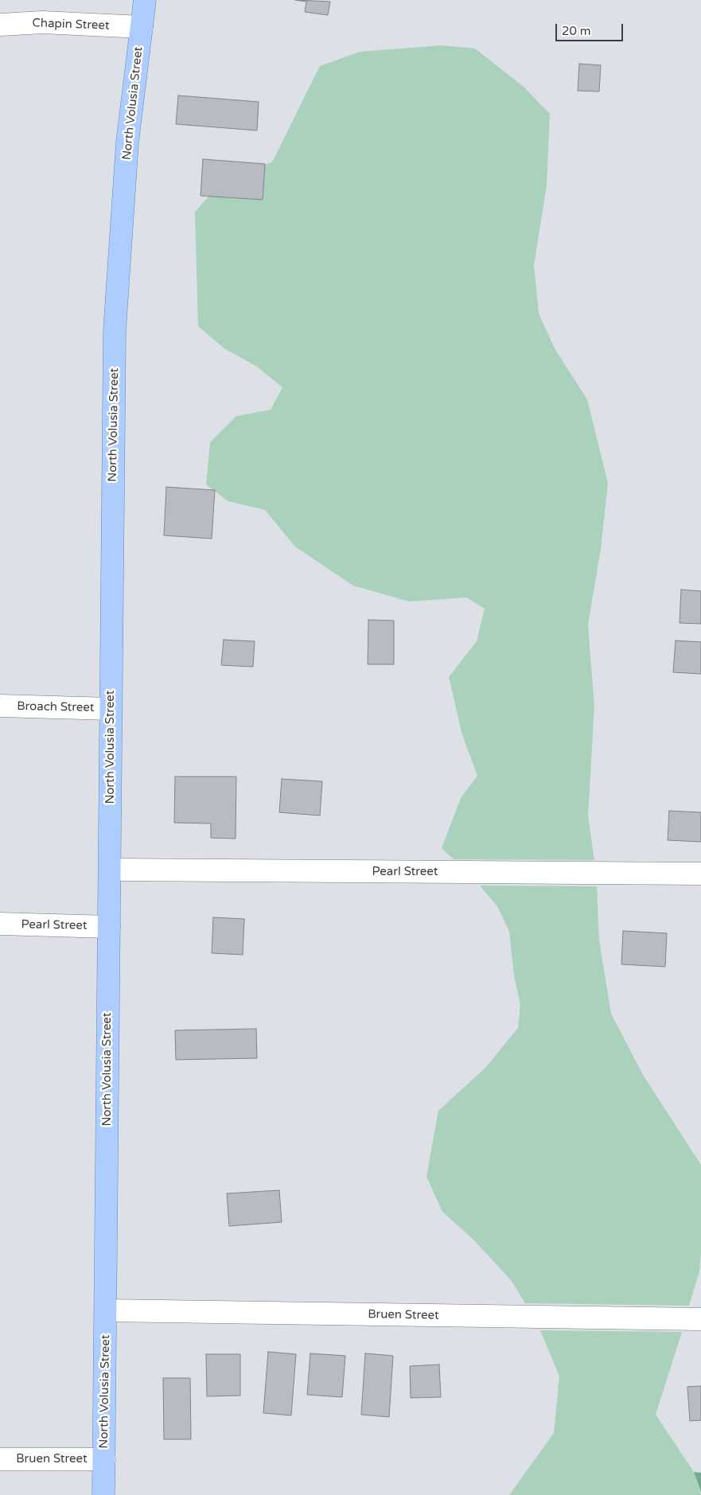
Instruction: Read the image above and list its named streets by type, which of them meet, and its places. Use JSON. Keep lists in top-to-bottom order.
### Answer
{
  "streets": {
    "main road": ["North Volusia Street"],
    "street": [
      "Chapin Street",
      "Broach Street",
      "Pearl Street",
      "Bruen Street"
    ]
  },
  "crossings": [
    ["Chapin Street", "North Volusia Street"],
    ["North Volusia Street", "Broach Street"],
    ["North Volusia Street", "Pearl Street"],
    ["North Volusia Street", "Bruen Street"]
  ],
  "scale_bar": "20 m"
}
